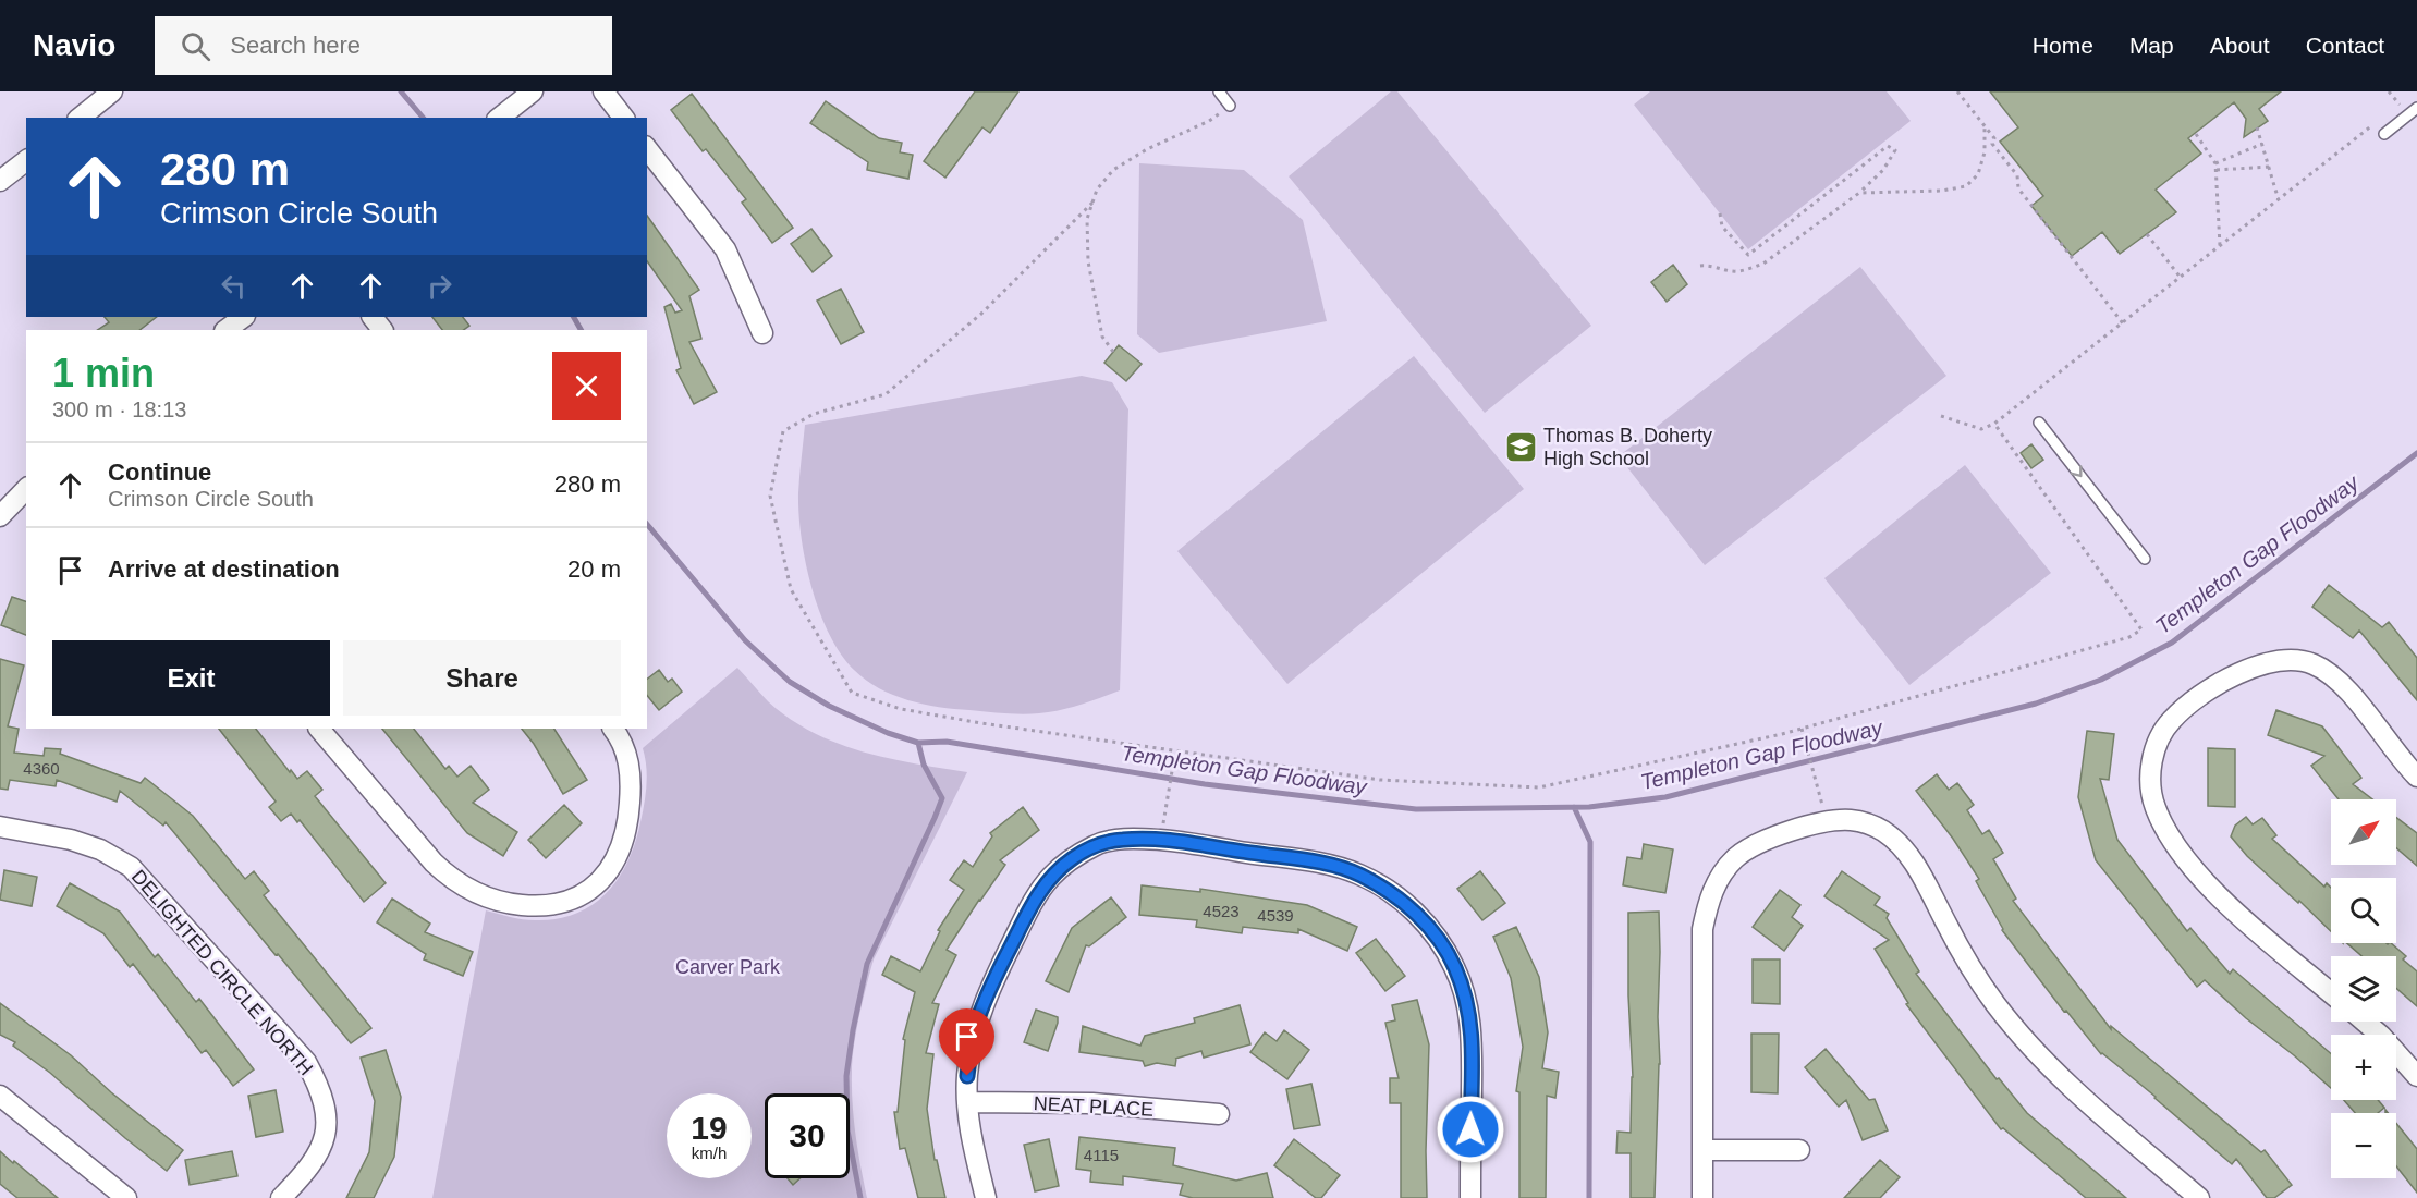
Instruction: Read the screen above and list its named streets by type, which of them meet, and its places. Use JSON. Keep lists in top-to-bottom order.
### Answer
{
  "streets": {
    "street": ["DELIGHTED CIRCLE NORTH", "NEAT PLACE"]
  },
  "water": ["Templeton Gap Floodway"],
  "parks": ["Carver Park"],
  "places": {
    "school or university": ["Thomas B. Doherty High School"]
  },
  "house_numbers": [
    "4360",
    "4523",
    "4539",
    "4115"
  ],
  "north": "top right",
  "page": {
    "header": "Navio",
    "search": "Search here",
    "nav": [
      "Home",
      "Map",
      "About",
      "Contact"
    ],
    "turn": ["280 m", "Crimson Circle South"],
    "heading": ["1 min", "300 m · 18:13"],
    "list": [
      {
        "name": "Continue",
        "note": "Crimson Circle South",
        "value": "280 m"
      },
      {
        "name": "Arrive at destination",
        "value": "20 m"
      }
    ],
    "buttons": ["Exit", "Share"],
    "map_buttons": ["+", "−"],
    "speed": "19 km/h",
    "limit": "30"
  }
}
